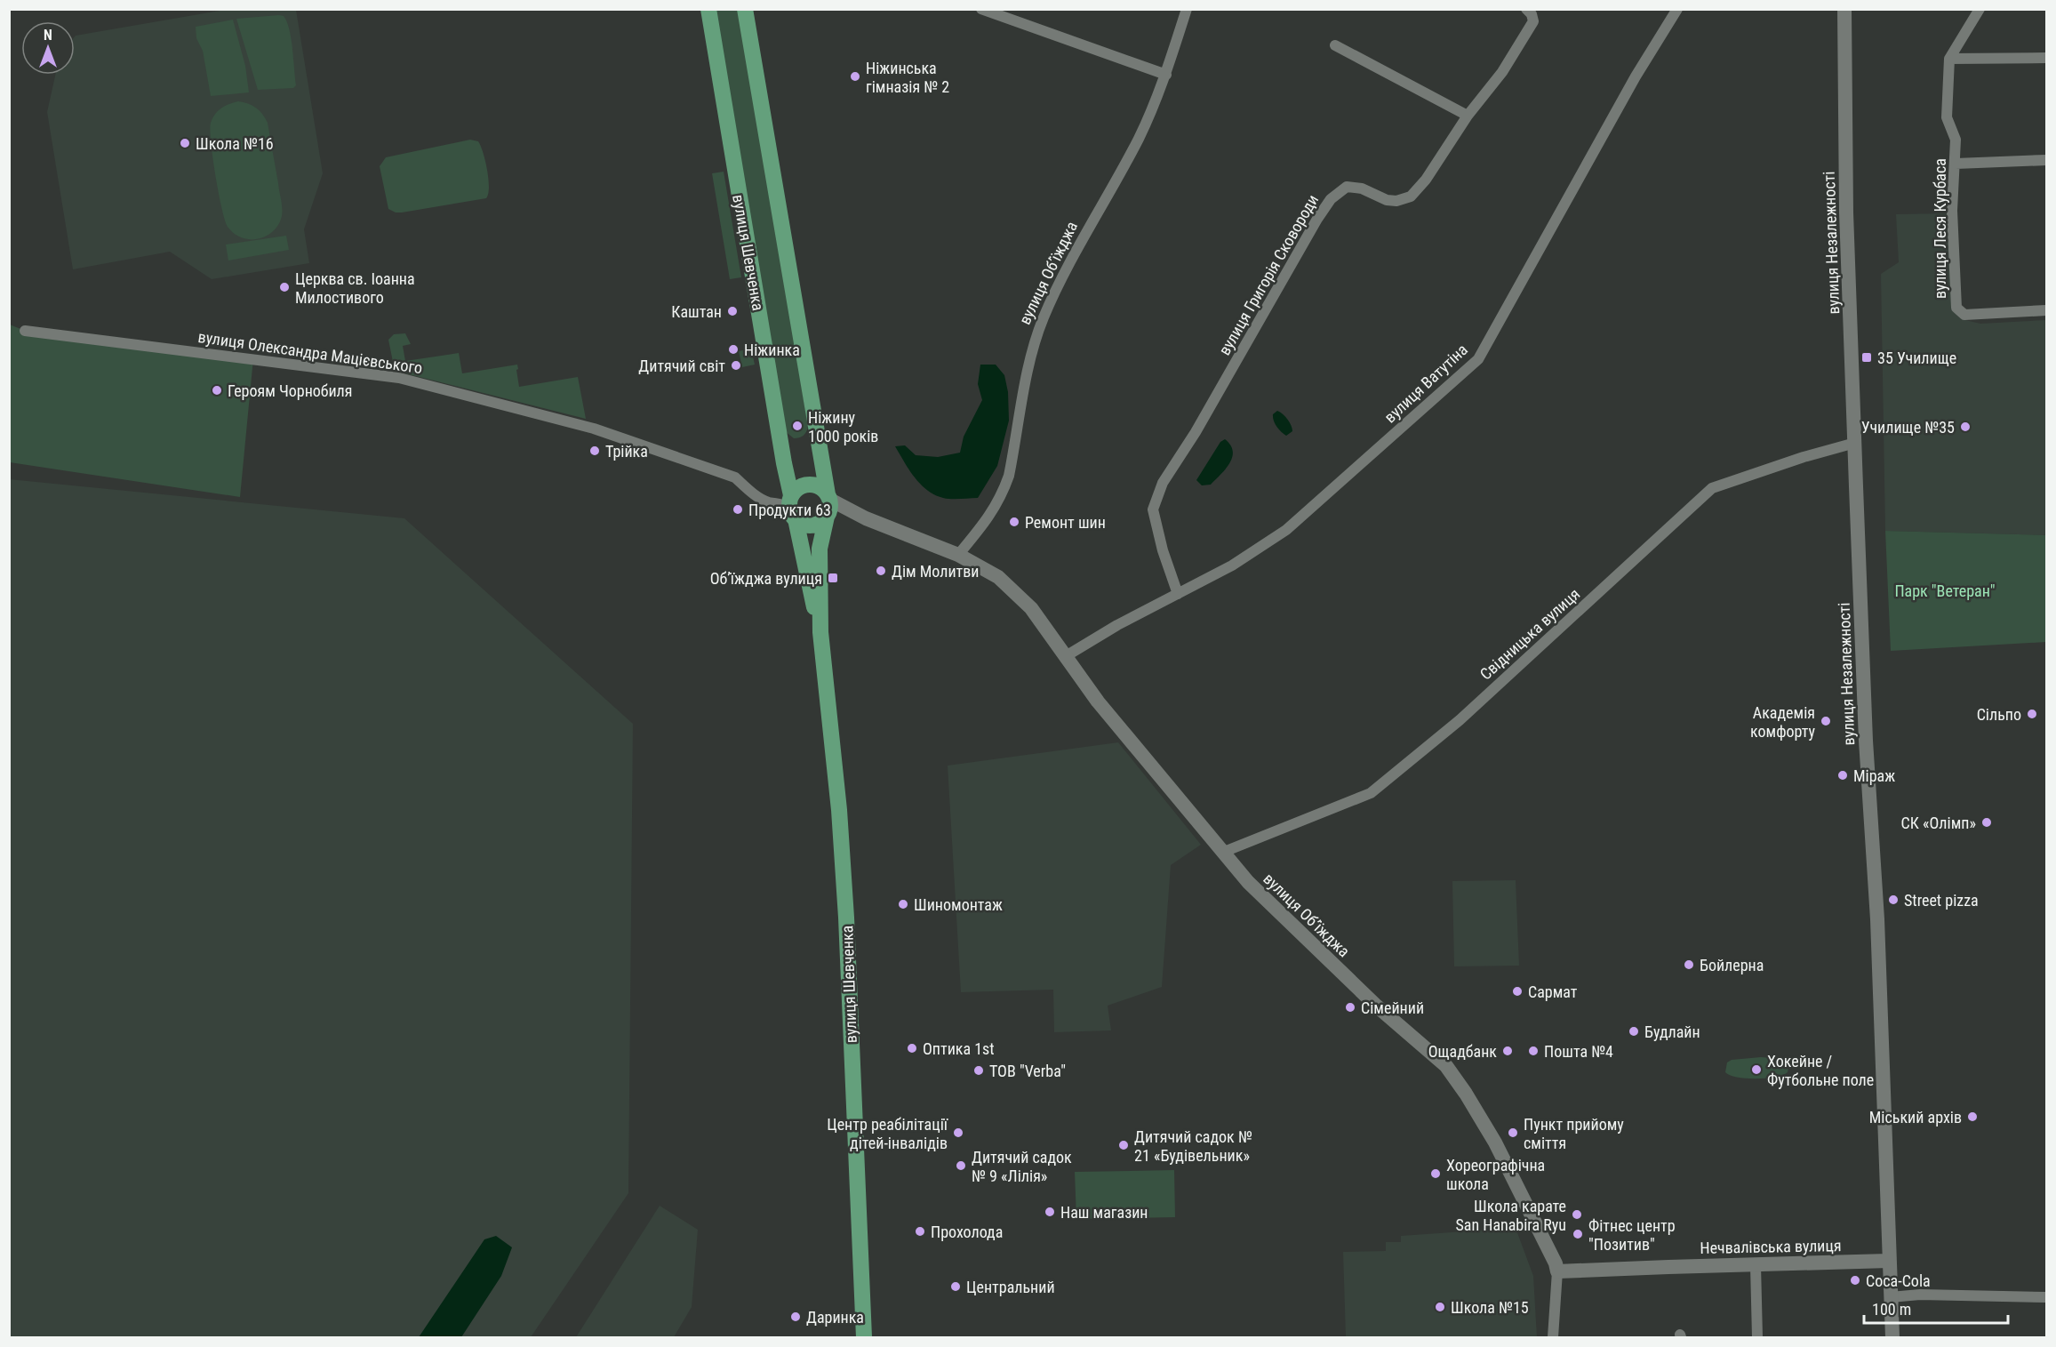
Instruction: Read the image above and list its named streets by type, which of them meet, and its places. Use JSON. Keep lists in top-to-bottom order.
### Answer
{
  "streets": {
    "main road": ["вулиця Шевченка"],
    "street": [
      "вулиця Леся Курбаса",
      "вулиця Незалежності",
      "вулиця Обʼїжджа",
      "вулиця Григорія Сковороди",
      "вулиця Олександра Мацієвського",
      "вулиця Ватутіна",
      "Свідницька вулиця",
      "Нечвалівська вулиця"
    ]
  },
  "crossings": [
    ["вулиця Незалежності", "Свідницька вулиця"],
    ["вулиця Незалежності", "Нечвалівська вулиця"],
    ["вулиця Шевченка", "вулиця Обʼїжджа"],
    ["вулиця Шевченка", "вулиця Олександра Мацієвського"],
    ["вулиця Обʼїжджа", "вулиця Олександра Мацієвського"],
    ["вулиця Обʼїжджа", "вулиця Ватутіна"],
    ["вулиця Обʼїжджа", "Свідницька вулиця"],
    ["вулиця Обʼїжджа", "Нечвалівська вулиця"],
    ["вулиця Григорія Сковороди", "вулиця Ватутіна"]
  ],
  "parks": ["Парк \"Ветеран\""],
  "places": {
    "other": [
      "Ніжинська гімназія № 2",
      "Школа №16",
      "Церква св. Іоанна Милостивого",
      "Каштан",
      "Ніжинка",
      "Дитячий світ",
      "Героям Чорнобиля",
      "Ніжину 1000 років",
      "Училище №35",
      "Трійка",
      "Продукти 63",
      "Ремонт шин",
      "Дім Молитви",
      "Сільпо",
      "Академія комфорту",
      "Міраж",
      "СК «Олімп»",
      "Street pizza",
      "Шиномонтаж",
      "Бойлерна",
      "Сармат",
      "Сімейний",
      "Будлайн",
      "Оптика 1st",
      "Ощадбанк",
      "Пошта №4",
      "Хокейне / Футбольне поле",
      "ТОВ \"Verba\"",
      "Міський архів",
      "Центр реабілітації дітей-інвалідів",
      "Пункт прийому сміття",
      "Дитячий садок № 21 «Будівельник»",
      "Дитячий садок № 9 «Лілія»",
      "Хореографічна школа",
      "Наш магазин",
      "Школа карате San Hanabira Ryu",
      "Прохолода",
      "Фітнес центр \"Позитив\"",
      "Coca-Cola",
      "Центральний",
      "Школа №15",
      "Даринка"
    ],
    "transit": ["35 Училище", "Об’їжджа вулиця"]
  },
  "scale_bar": "100 m",
  "north": "top"
}
